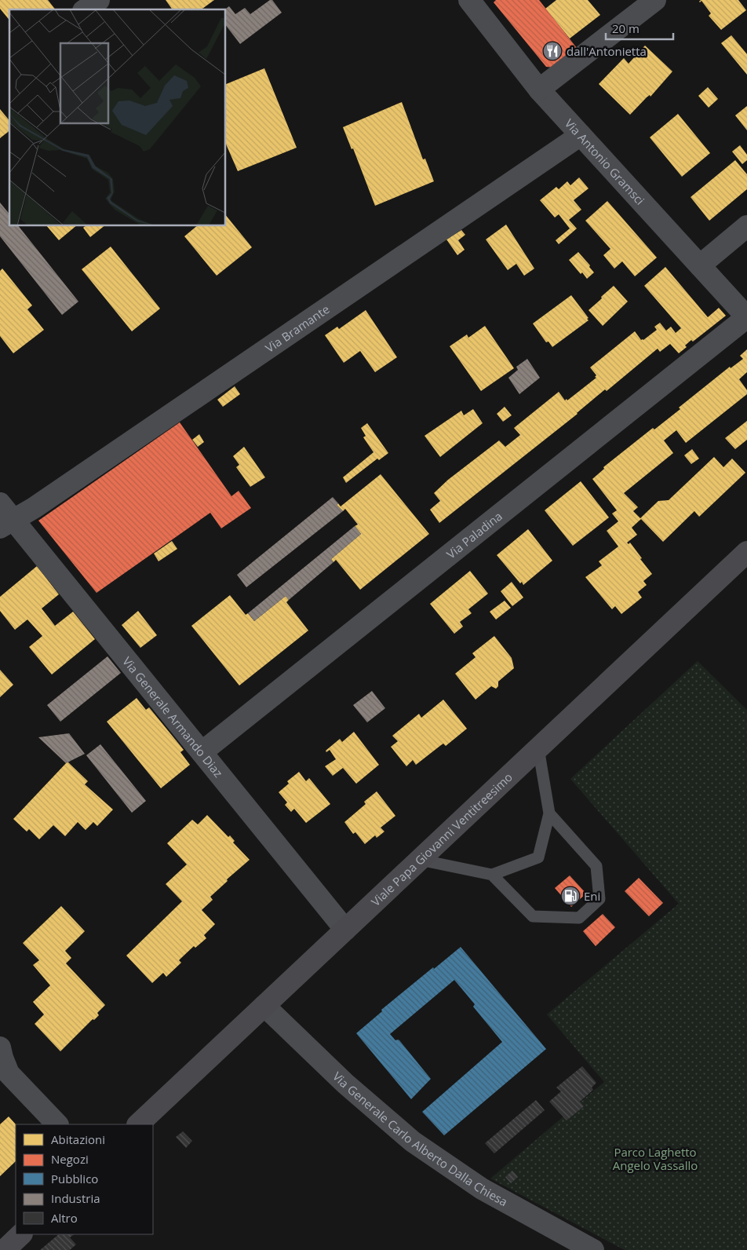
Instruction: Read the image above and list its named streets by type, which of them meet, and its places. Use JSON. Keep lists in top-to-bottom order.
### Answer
{
  "streets": {
    "street": [
      "Via Antonio Gramsci",
      "Via Bramante",
      "Via Paladina",
      "Via Generale Armando Diaz",
      "Viale Papa Giovanni Ventitreesimo",
      "Via Generale Carlo Alberto Dalla Chiesa"
    ]
  },
  "crossings": [
    ["Via Antonio Gramsci", "Via Bramante"],
    ["Via Antonio Gramsci", "Via Paladina"],
    ["Via Bramante", "Via Generale Armando Diaz"],
    ["Via Paladina", "Via Generale Armando Diaz"],
    ["Via Generale Armando Diaz", "Viale Papa Giovanni Ventitreesimo"],
    ["Viale Papa Giovanni Ventitreesimo", "Via Generale Carlo Alberto Dalla Chiesa"]
  ],
  "parks": ["Parco Laghetto Angelo Vassallo"],
  "places": {
    "restaurant": ["dall'Antonietta"],
    "fuel station": ["Eni"]
  },
  "legend": [
    "Abitazioni",
    "Negozi",
    "Pubblico",
    "Industria",
    "Altro"
  ],
  "scale_bar": "20 m"
}
